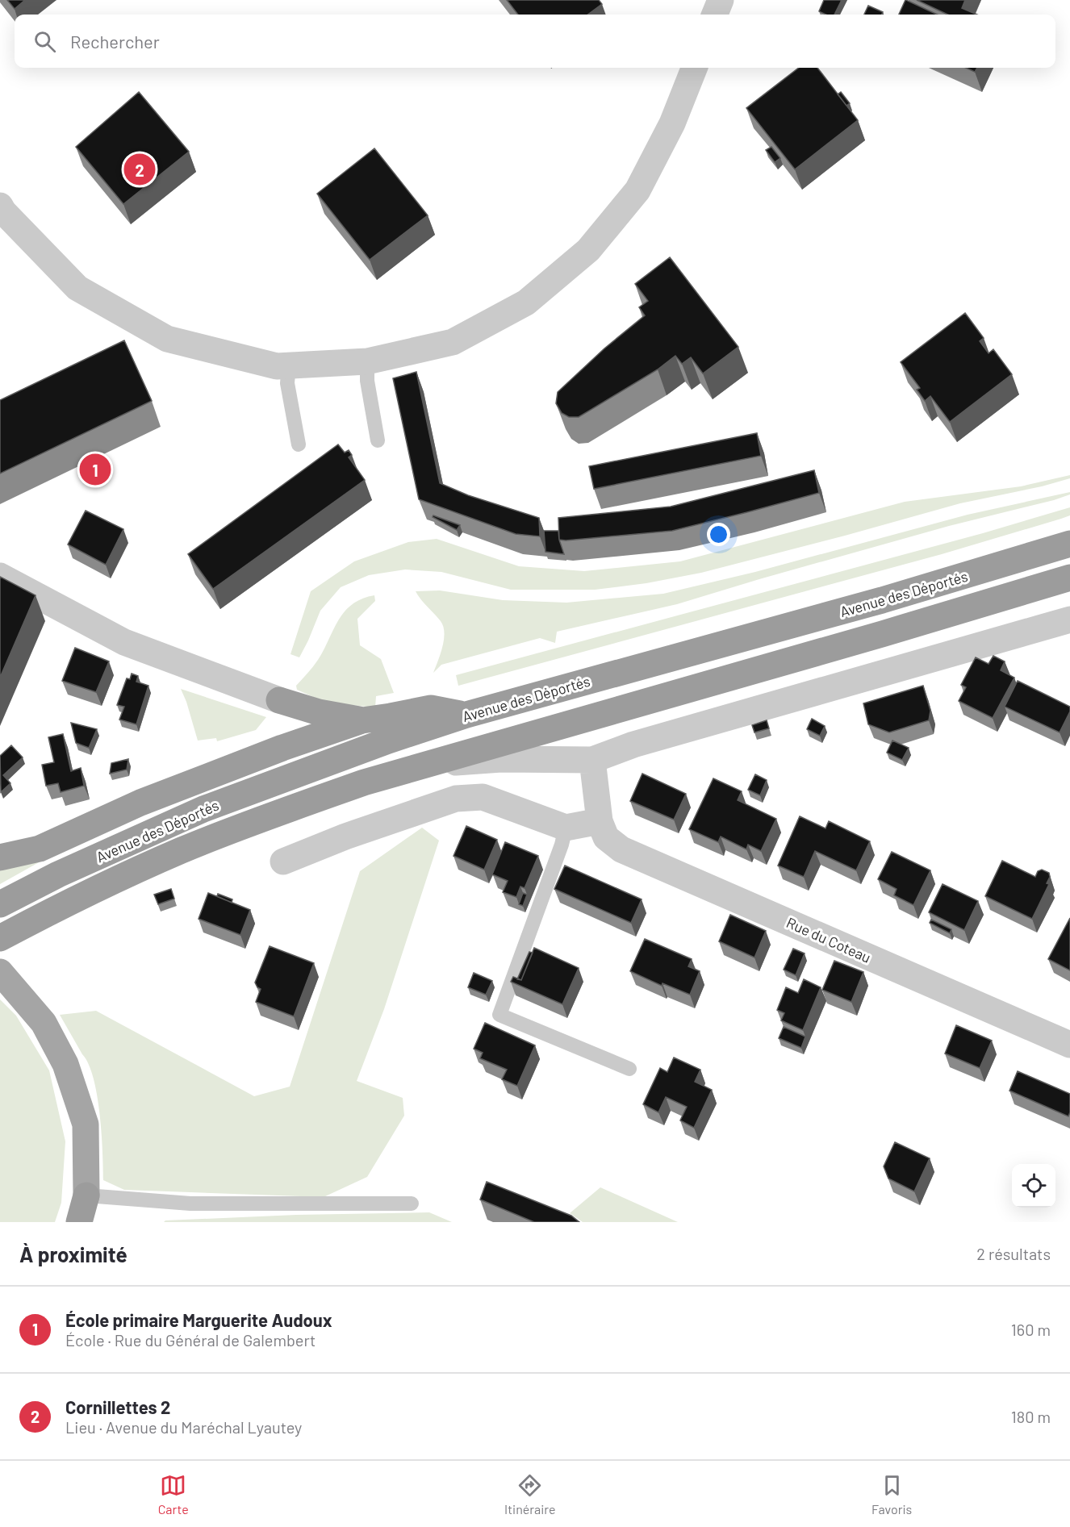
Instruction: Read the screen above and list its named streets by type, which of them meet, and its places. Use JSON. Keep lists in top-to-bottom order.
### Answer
{
  "streets": {
    "highway": ["Avenue des Déportés"],
    "street": ["Rue du Coteau"]
  },
  "page": {
    "search": "Rechercher",
    "pins": ["2", "1"],
    "heading": ["À proximité", "2 résultats"],
    "list": [
      {
        "mark": "1",
        "name": "École primaire Marguerite Audoux",
        "note": "École · Rue du Général de Galembert",
        "value": "160 m"
      },
      {
        "mark": "2",
        "name": "Cornillettes 2",
        "note": "Lieu · Avenue du Maréchal Lyautey",
        "value": "180 m"
      }
    ],
    "nav": ["Carte", "Itinéraire", "Favoris"]
  }
}
